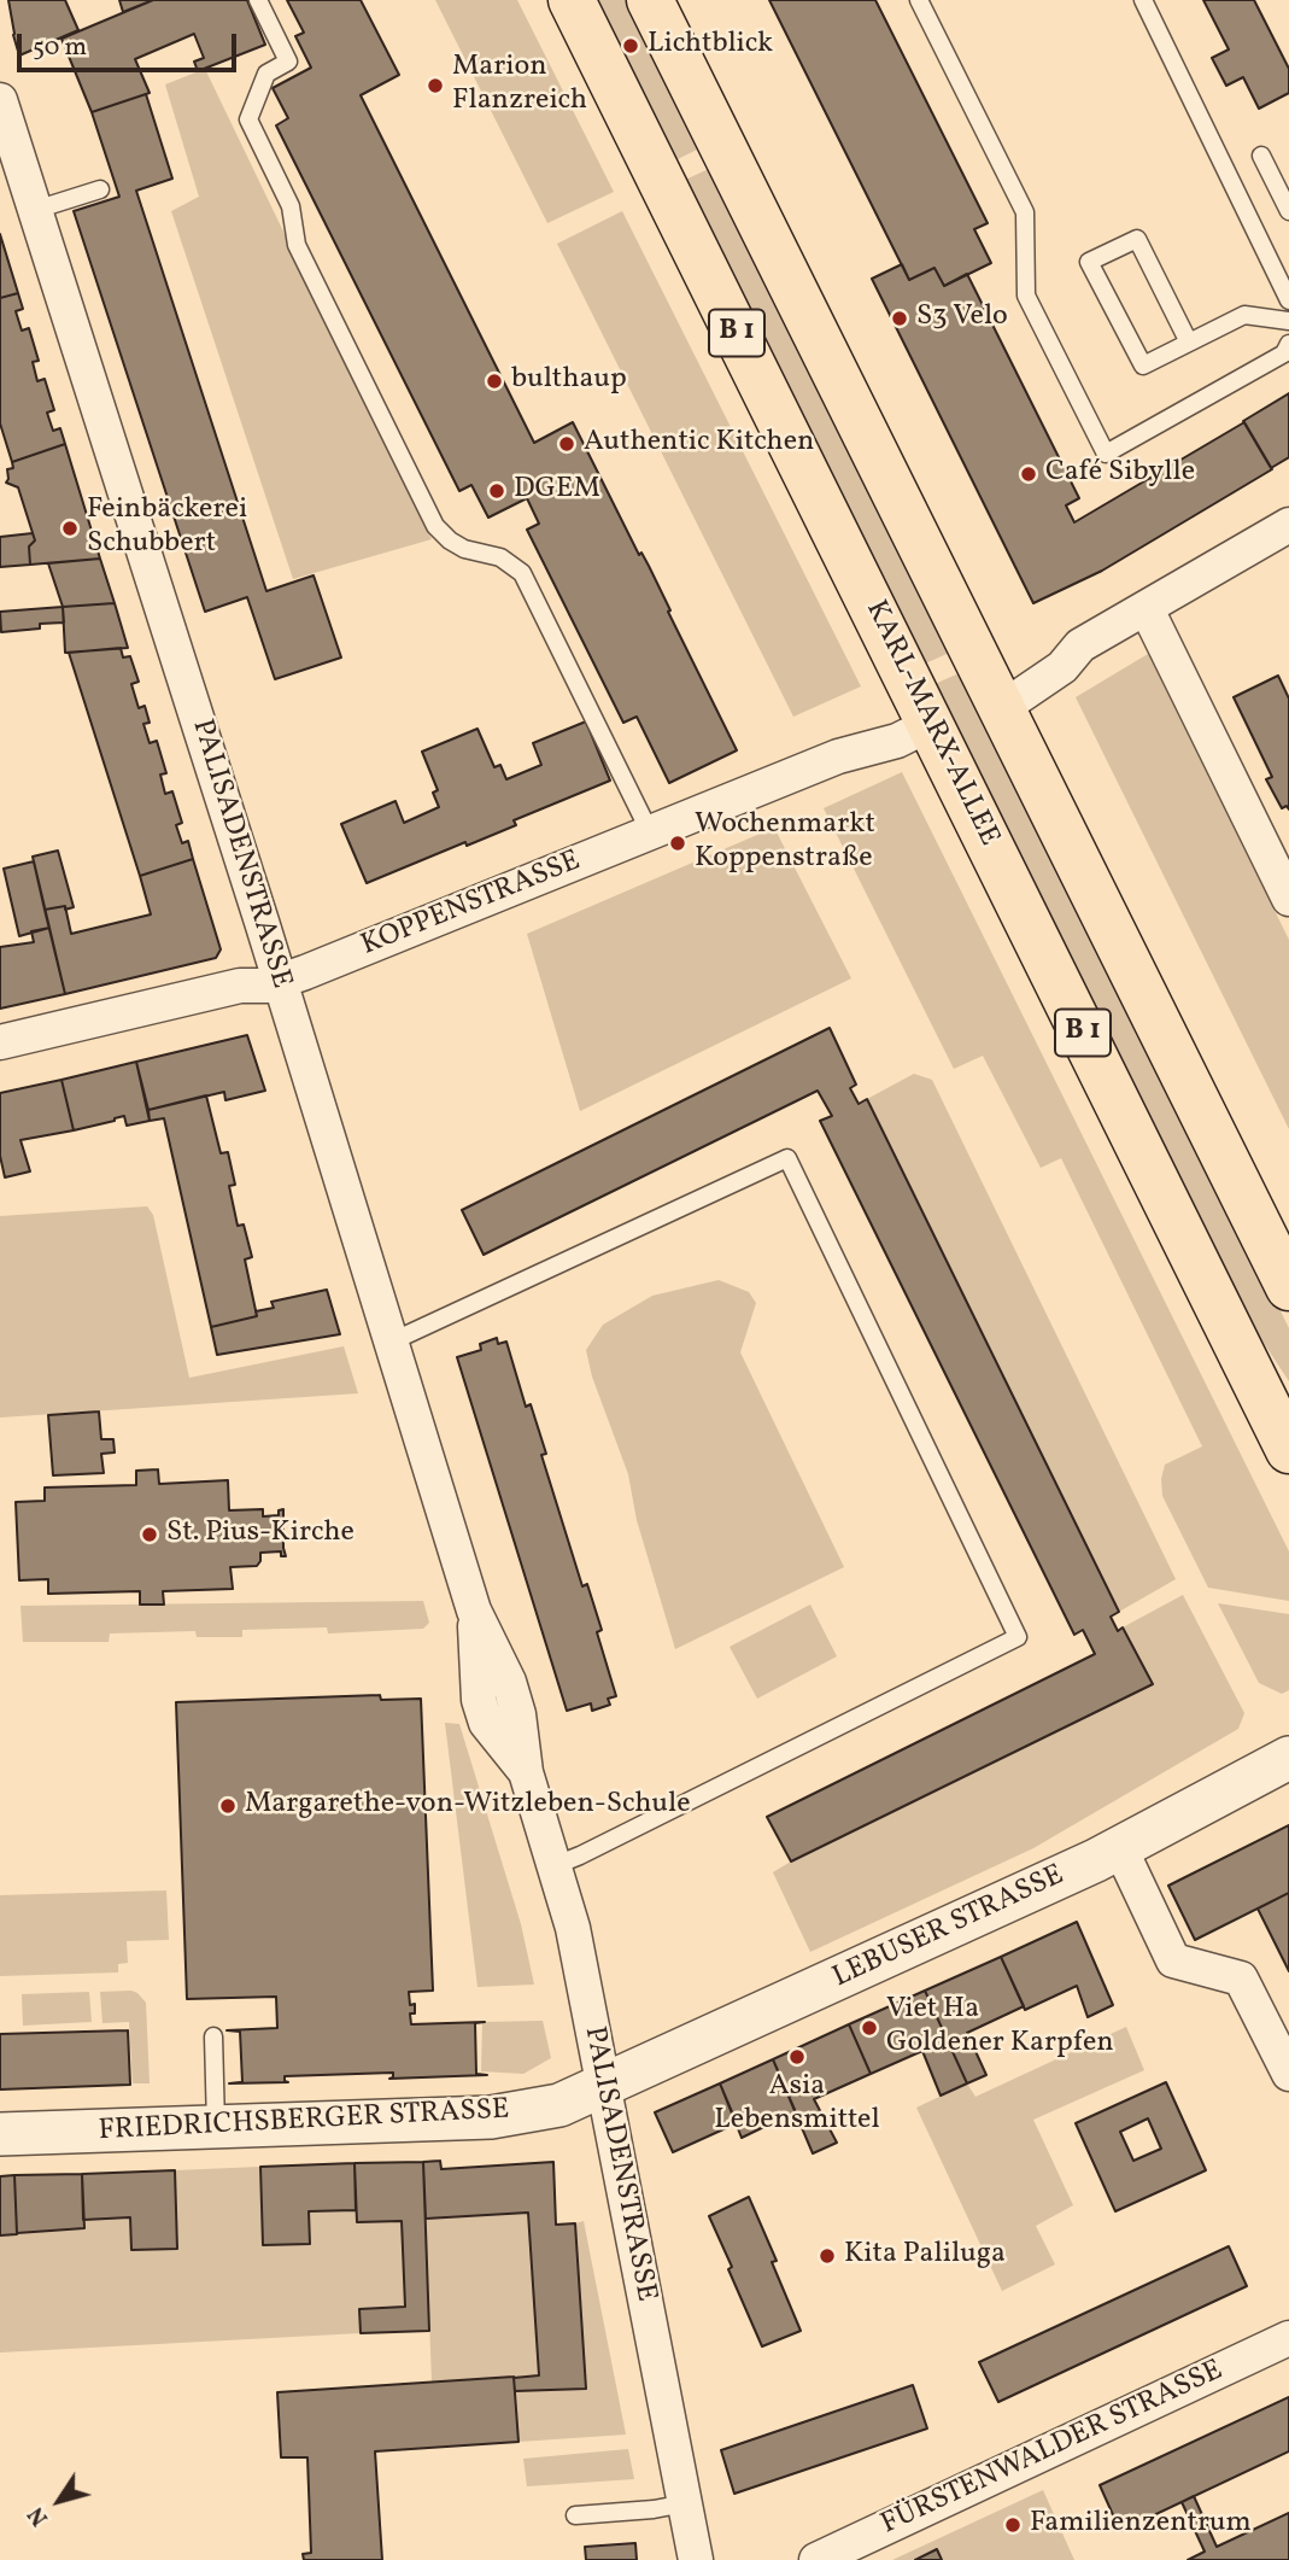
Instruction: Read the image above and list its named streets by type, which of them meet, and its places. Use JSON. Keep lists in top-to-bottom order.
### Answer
{
  "streets": {
    "main road": ["B 1", "KARL-MARX-ALLEE"],
    "street": [
      "PALISADENSTRASSE",
      "KOPPENSTRASSE",
      "LEBUSER STRASSE",
      "FRIEDRICHSBERGER STRASSE",
      "FÜRSTENWALDER STRASSE"
    ]
  },
  "crossings": [
    ["KARL-MARX-ALLEE", "KOPPENSTRASSE"],
    ["PALISADENSTRASSE", "KOPPENSTRASSE"],
    ["PALISADENSTRASSE", "LEBUSER STRASSE"],
    ["PALISADENSTRASSE", "FRIEDRICHSBERGER STRASSE"],
    ["LEBUSER STRASSE", "FRIEDRICHSBERGER STRASSE"]
  ],
  "places": [
    "Lichtblick",
    "Marion Flanzreich",
    "S3 Velo",
    "bulthaup",
    "Authentic Kitchen",
    "Café Sibylle",
    "DGEM",
    "Feinbäckerei Schubbert",
    "Wochenmarkt Koppenstraße",
    "St. Pius-Kirche",
    "Margarethe-von-Witzleben-Schule",
    "Viet Ha Goldener Karpfen",
    "Asia Lebensmittel",
    "Kita Paliluga",
    "Familienzentrum"
  ],
  "scale_bar": "50 m",
  "north": "bottom left"
}
